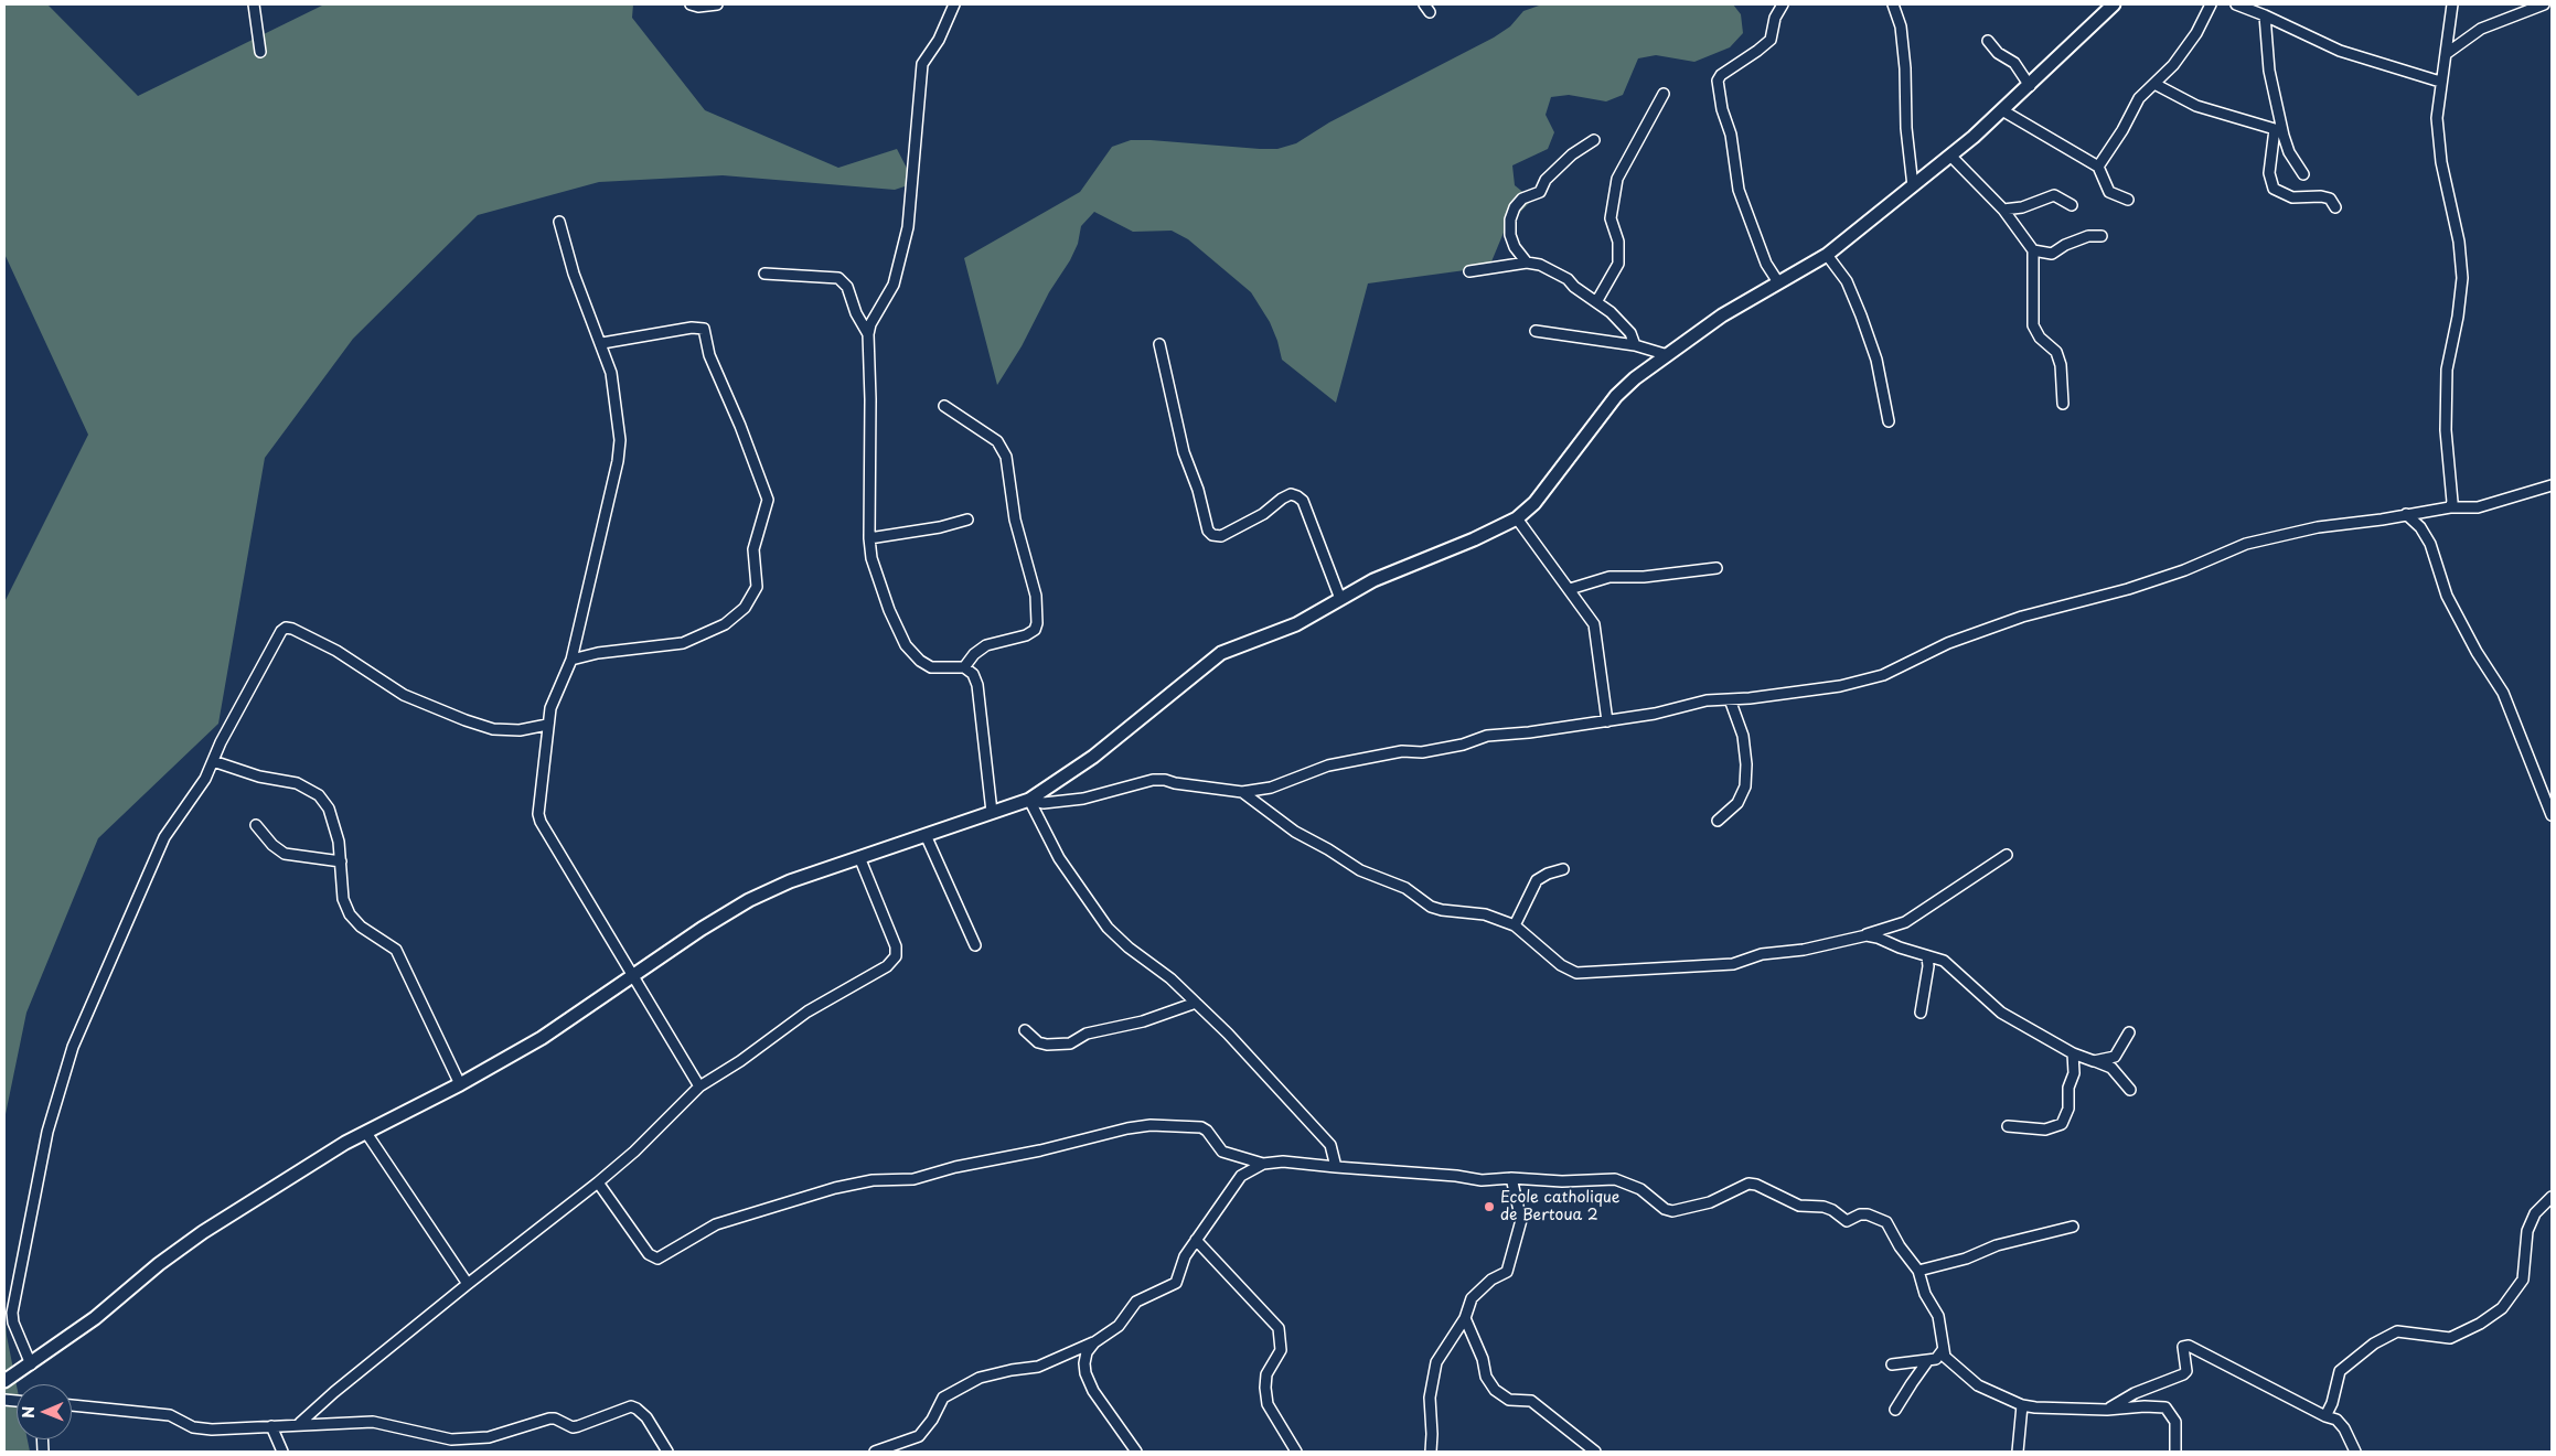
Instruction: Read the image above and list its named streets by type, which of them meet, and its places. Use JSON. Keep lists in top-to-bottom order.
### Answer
{
  "places": ["Ecole catholique de Bertoua 2"],
  "north": "left"
}
